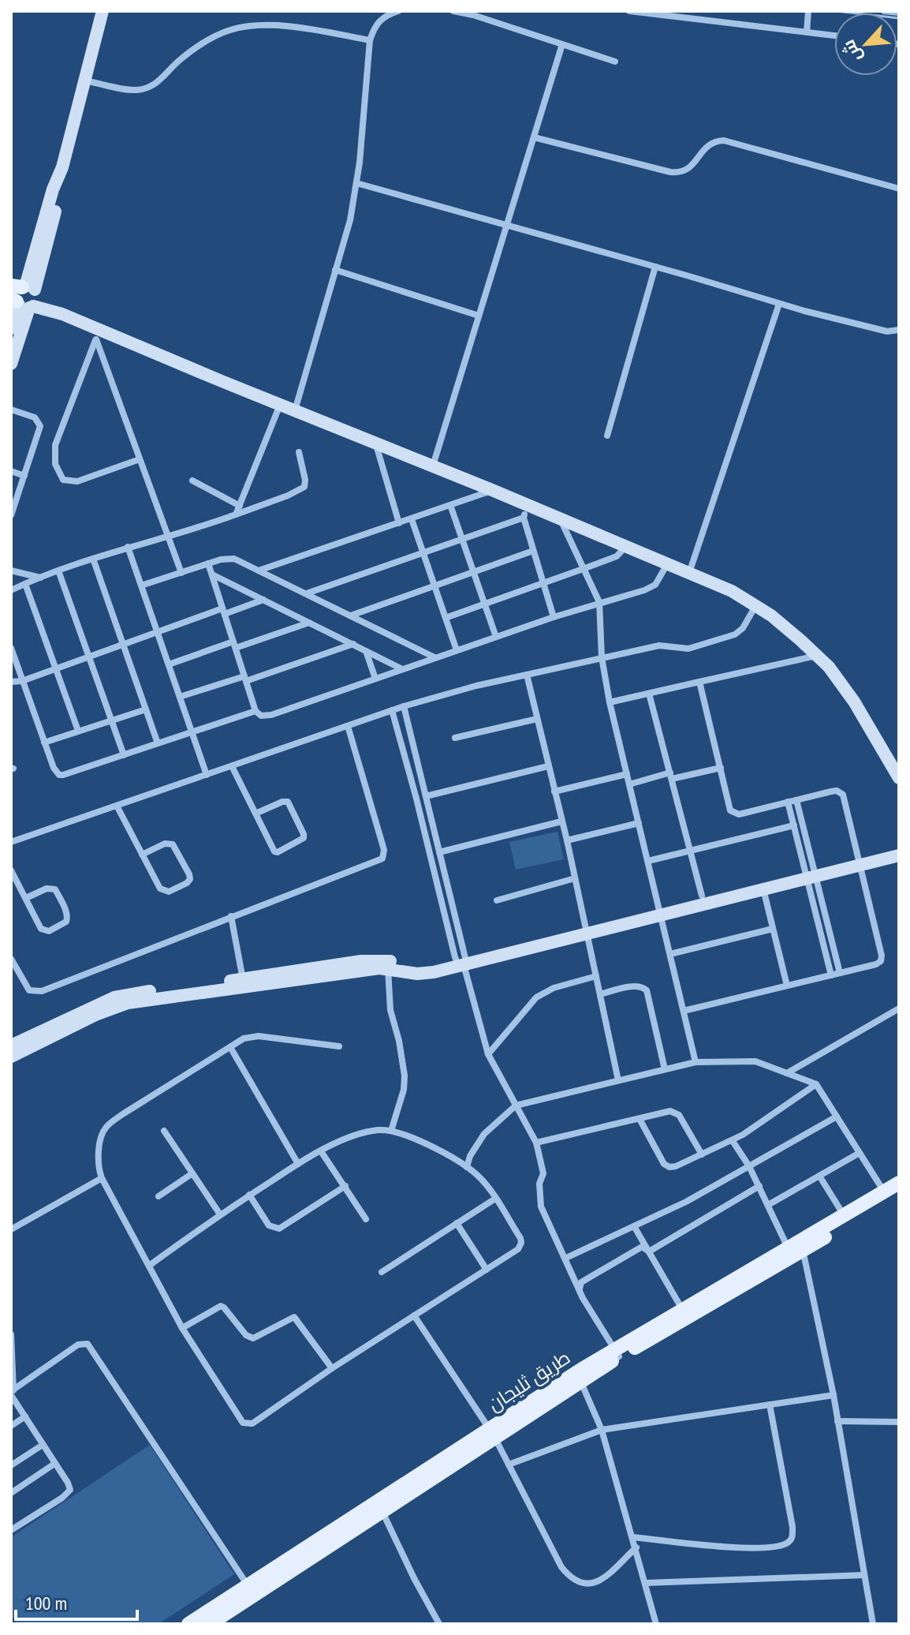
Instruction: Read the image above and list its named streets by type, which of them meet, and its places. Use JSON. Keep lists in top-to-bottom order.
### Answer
{
  "streets": {
    "main road": ["طريق ثليجان"]
  },
  "scale_bar": "100 m",
  "north": "bottom left"
}
